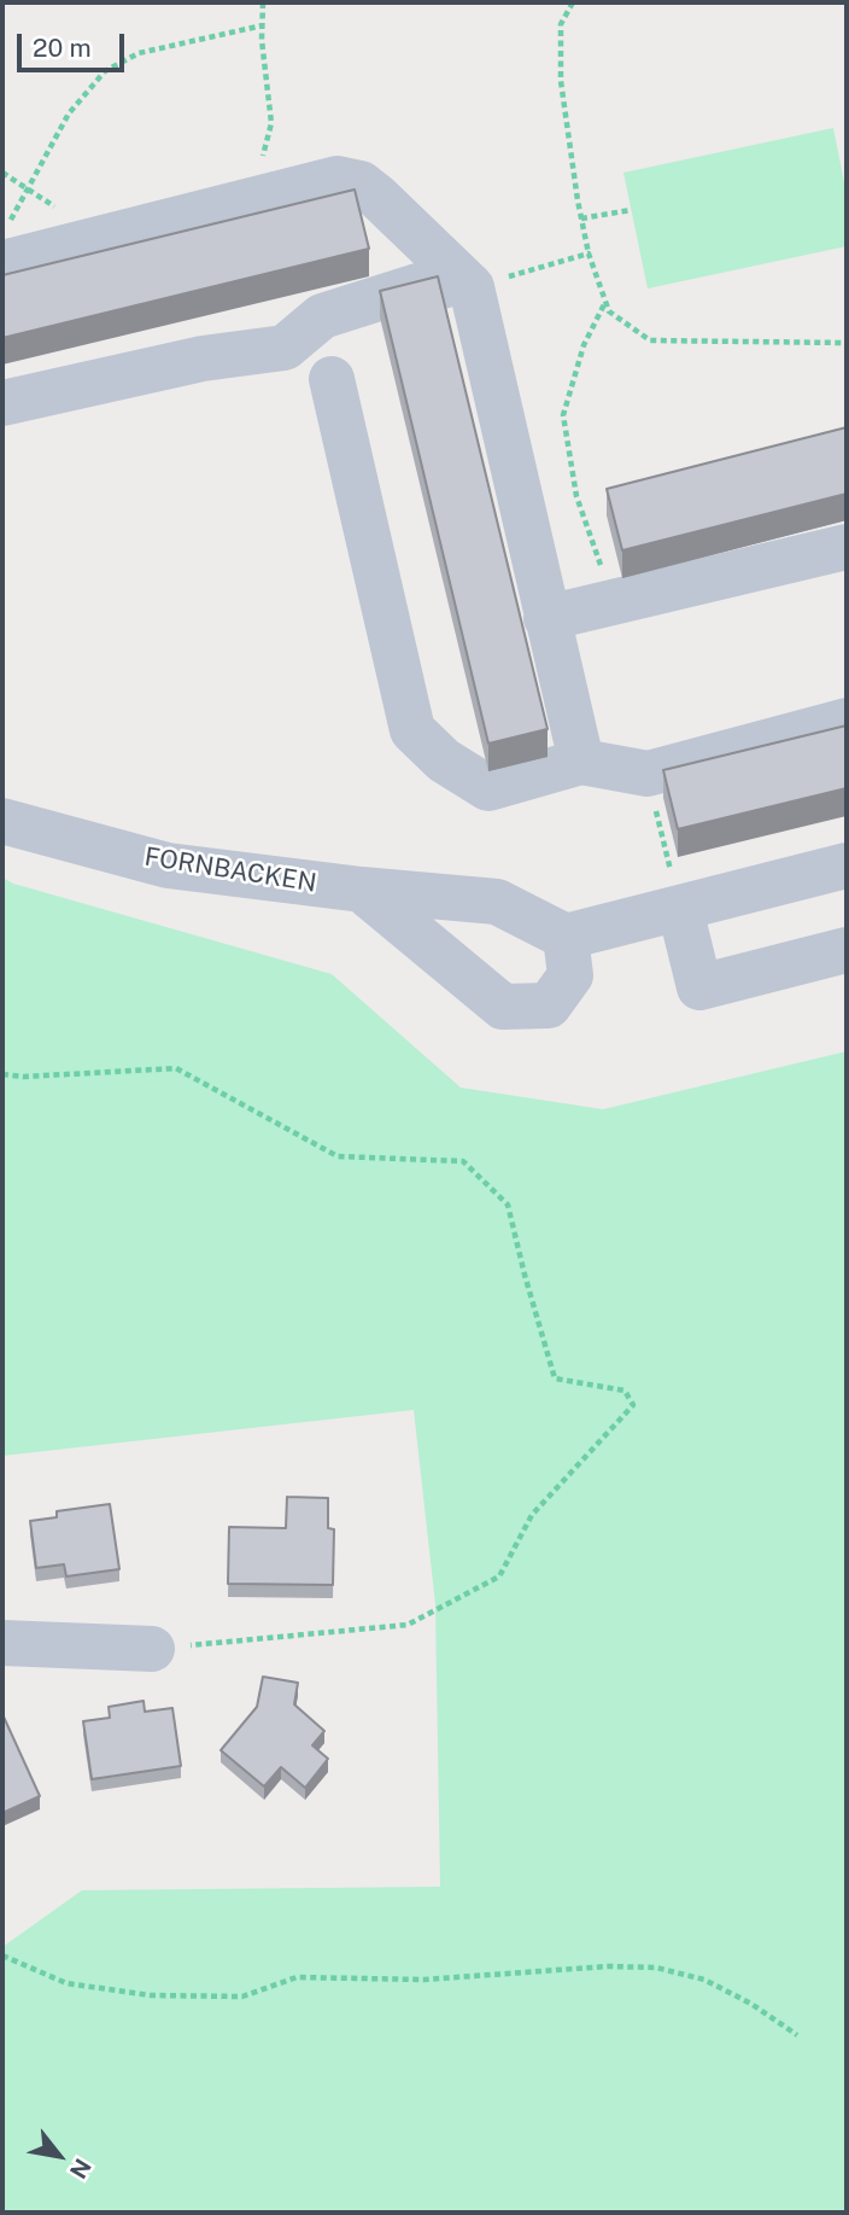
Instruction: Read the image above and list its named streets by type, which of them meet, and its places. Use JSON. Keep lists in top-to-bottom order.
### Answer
{
  "streets": {
    "street": ["FORNBACKEN"]
  },
  "scale_bar": "20 m",
  "north": "bottom right"
}
